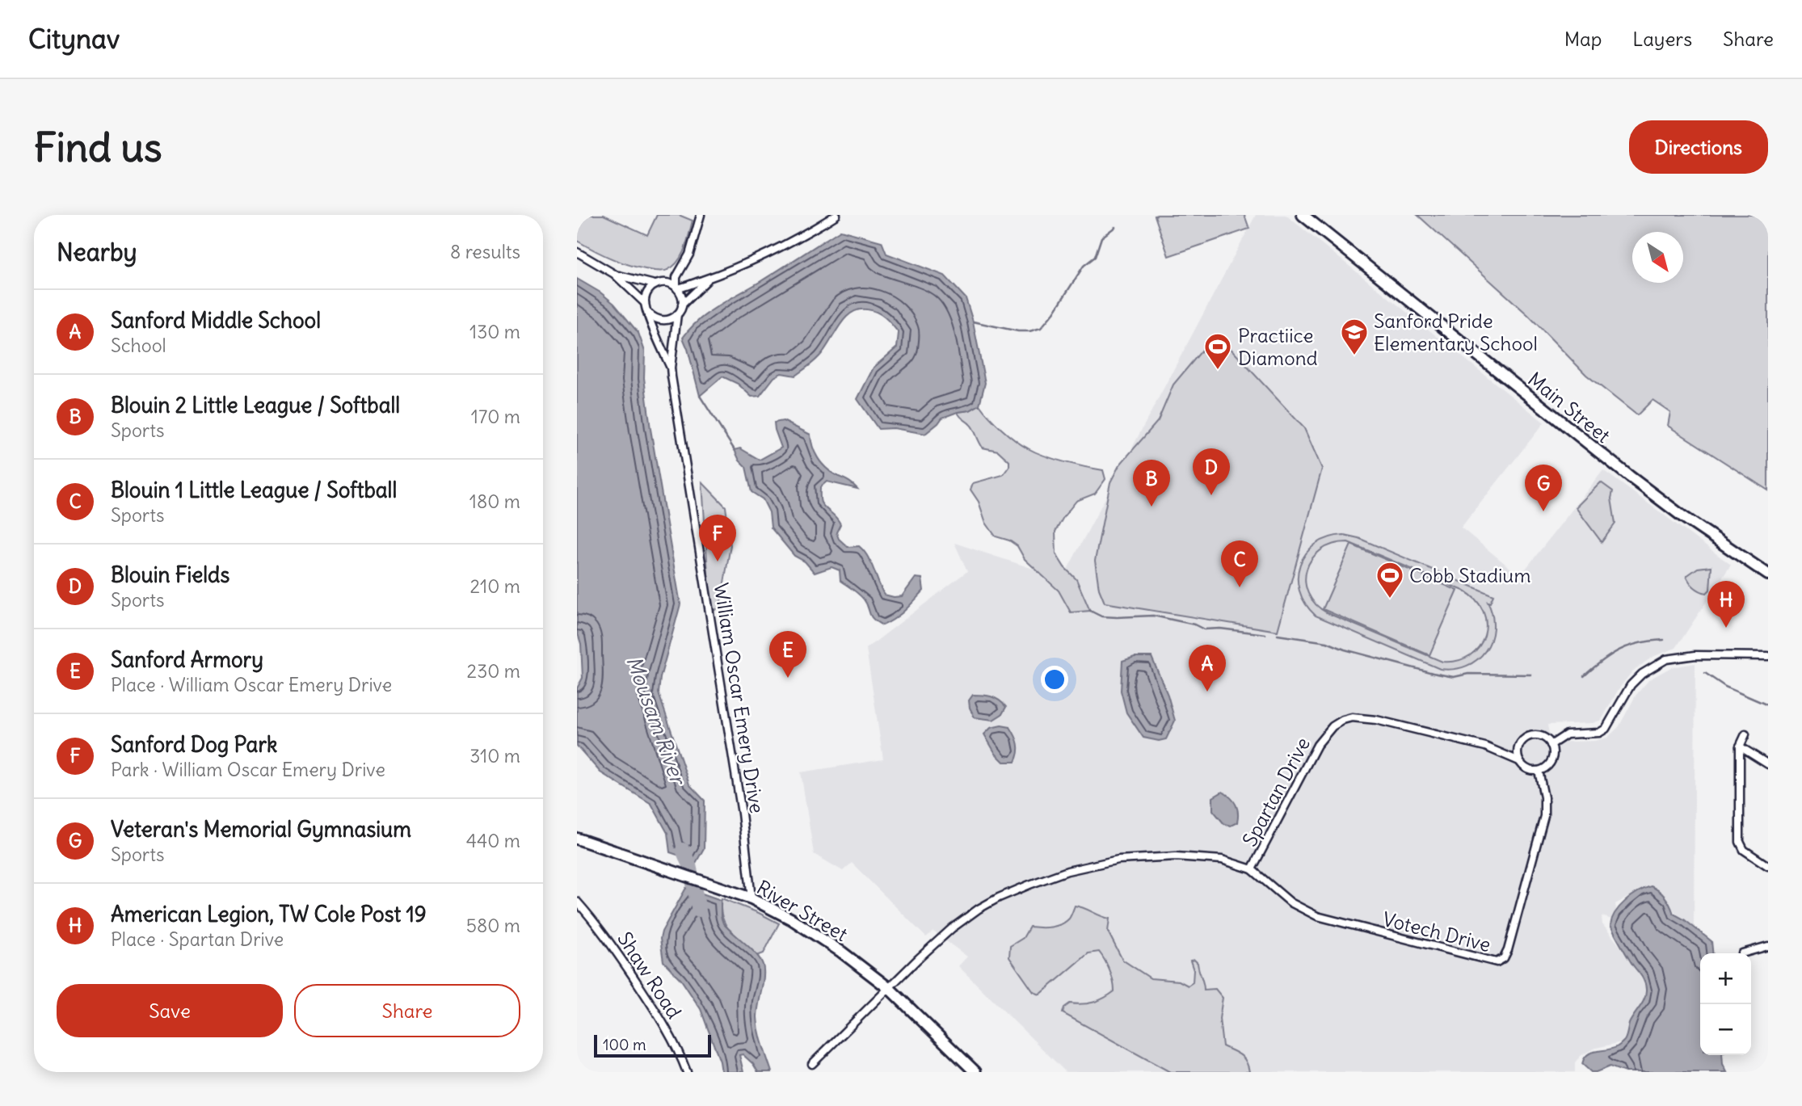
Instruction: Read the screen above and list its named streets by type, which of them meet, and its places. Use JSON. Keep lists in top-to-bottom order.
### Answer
{
  "streets": {
    "main road": ["Main Street", "River Street"],
    "street": [
      "William Oscar Emery Drive",
      "Spartan Drive",
      "Votech Drive",
      "Shaw Road"
    ]
  },
  "crossings": [
    ["William Oscar Emery Drive", "River Street"],
    ["Spartan Drive", "River Street"],
    ["Spartan Drive", "Votech Drive"]
  ],
  "water": ["Mousam River"],
  "places": {
    "school or university": ["Sanford Pride Elementary School"],
    "sports": ["Practiice Diamond", "Cobb Stadium"]
  },
  "scale_bar": "100 m",
  "north": "bottom right",
  "page": {
    "header": "Citynav",
    "nav": ["Map", "Layers", "Share"],
    "buttons": [
      "Directions",
      ["Save", "Share"]
    ],
    "title": "Find us",
    "heading": ["Nearby", "8 results"],
    "list": [
      {
        "mark": "A",
        "name": "Sanford Middle School",
        "note": "School",
        "value": "130 m"
      },
      {
        "mark": "B",
        "name": "Blouin 2 Little League / Softball",
        "note": "Sports",
        "value": "170 m"
      },
      {
        "mark": "C",
        "name": "Blouin 1 Little League / Softball",
        "note": "Sports",
        "value": "180 m"
      },
      {
        "mark": "D",
        "name": "Blouin Fields",
        "note": "Sports",
        "value": "210 m"
      },
      {
        "mark": "E",
        "name": "Sanford Armory",
        "note": "Place · William Oscar Emery Drive",
        "value": "230 m"
      },
      {
        "mark": "F",
        "name": "Sanford Dog Park",
        "note": "Park · William Oscar Emery Drive",
        "value": "310 m"
      },
      {
        "mark": "G",
        "name": "Veteran's Memorial Gymnasium",
        "note": "Sports",
        "value": "440 m"
      },
      {
        "mark": "H",
        "name": "American Legion, TW Cole Post 19",
        "note": "Place · Spartan Drive",
        "value": "580 m"
      }
    ],
    "pins": [
      "D",
      "B",
      "G",
      "F",
      "C",
      "H",
      "E",
      "A"
    ],
    "map_buttons": ["+", "−"],
    "scale": "100 m"
  }
}
